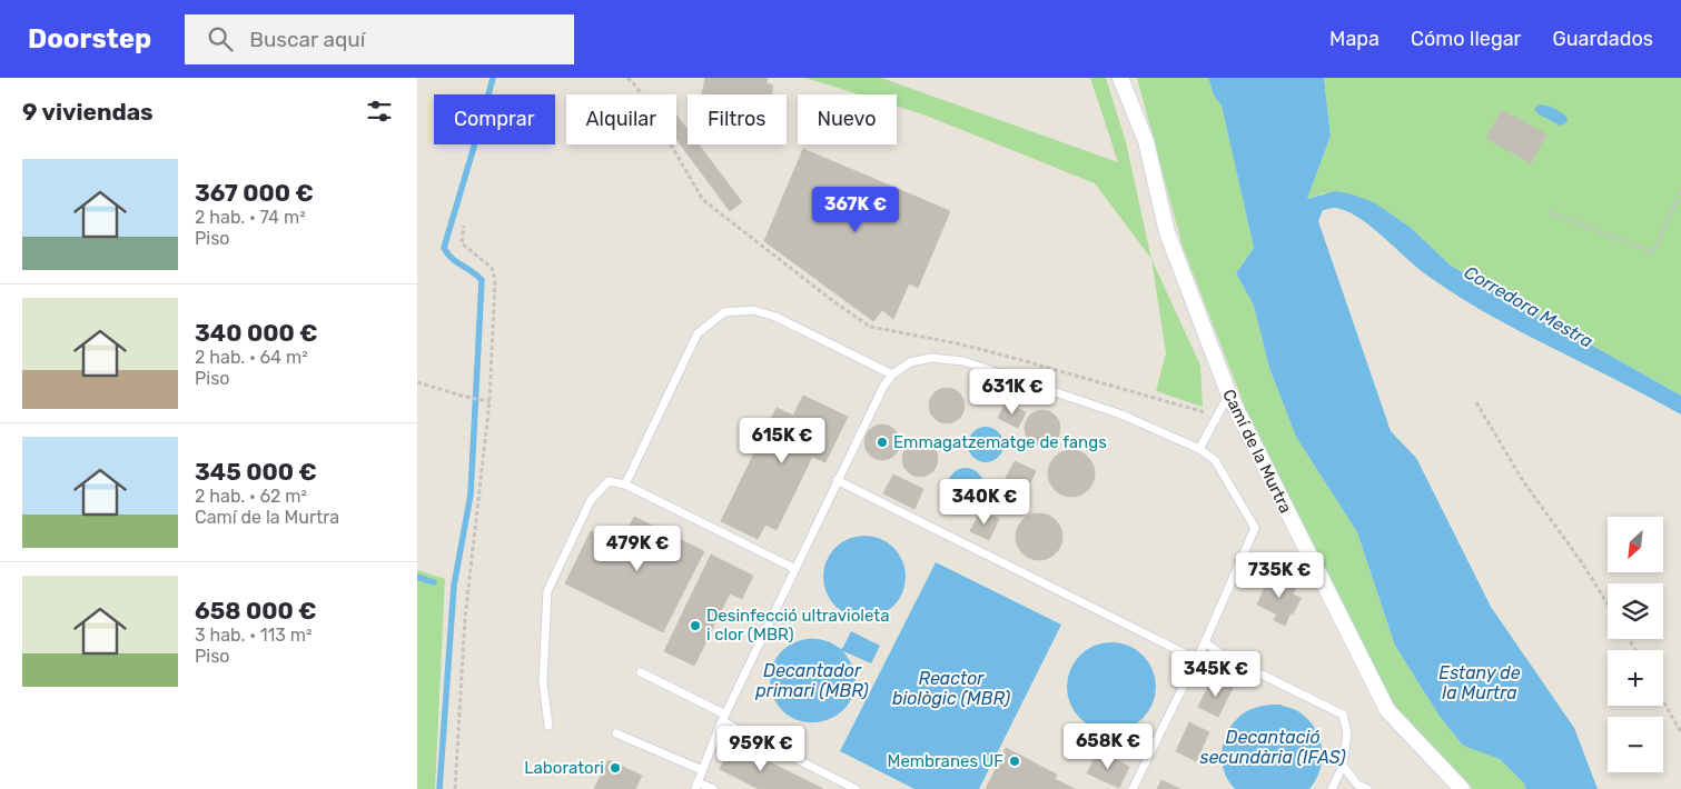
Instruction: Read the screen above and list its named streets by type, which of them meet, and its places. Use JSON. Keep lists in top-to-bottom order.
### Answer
{
  "streets": {
    "street": ["Camí de la Murtra"]
  },
  "water": [
    "Corredora Mestra",
    "Decantador primari (MBR)",
    "Estany de la Murtra",
    "Reactor biològic (MBR)",
    "Decantació secundària (IFAS)"
  ],
  "places": [
    "Emmagatzematge de fangs",
    "Desinfecció ultravioleta i clor (MBR)",
    "Membranes UF",
    "Laboratori"
  ],
  "north": "bottom left",
  "page": {
    "header": "Doorstep",
    "search": "Buscar aquí",
    "nav": ["Mapa", "Cómo llegar", "Guardados"],
    "heading": "9 viviendas",
    "chip": [
      "Comprar",
      "Alquilar",
      "Filtros",
      "Nuevo"
    ],
    "list": [
      {
        "name": "367 000 €",
        "note": "2 hab. · 74 m² · Piso"
      },
      {
        "name": "340 000 €",
        "note": "2 hab. · 64 m² · Piso"
      },
      {
        "name": "345 000 €",
        "note": "2 hab. · 62 m² · Camí de la Murtra"
      },
      {
        "name": "658 000 €",
        "note": "3 hab. · 113 m² · Piso"
      }
    ],
    "price": [
      "367K €",
      "631K €",
      "615K €",
      "340K €",
      "479K €",
      "735K €",
      "345K €",
      "658K €",
      "959K €"
    ],
    "map_buttons": ["+", "−"]
  }
}
